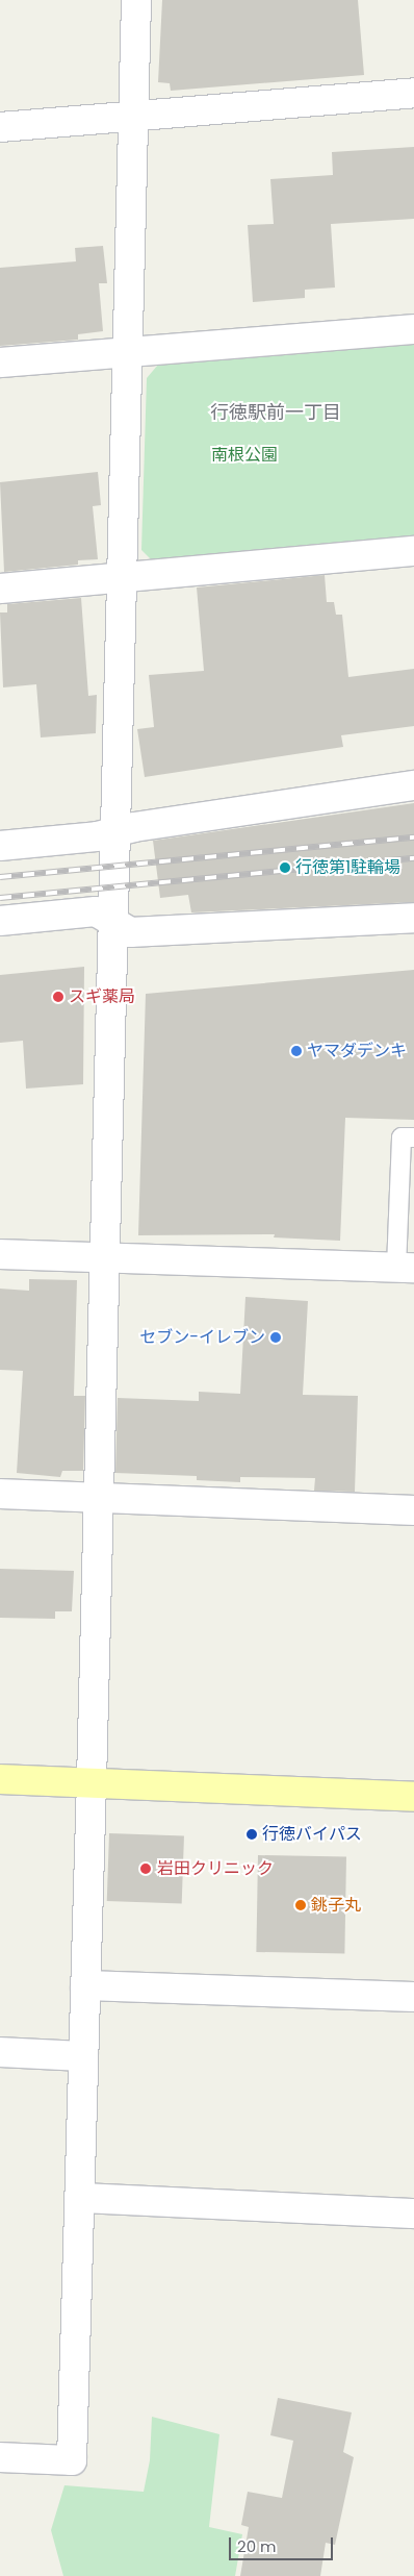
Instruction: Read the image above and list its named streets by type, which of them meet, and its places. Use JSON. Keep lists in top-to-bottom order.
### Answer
{
  "districts": ["行徳駅前一丁目"],
  "parks": ["南根公園"],
  "places": [
    "行徳第1駐輪場",
    "スギ薬局",
    "ヤマダデンキ",
    "セブン-イレブン",
    "行徳バイパス",
    "岩田クリニック",
    "銚子丸"
  ],
  "scale_bar": "20 m"
}
